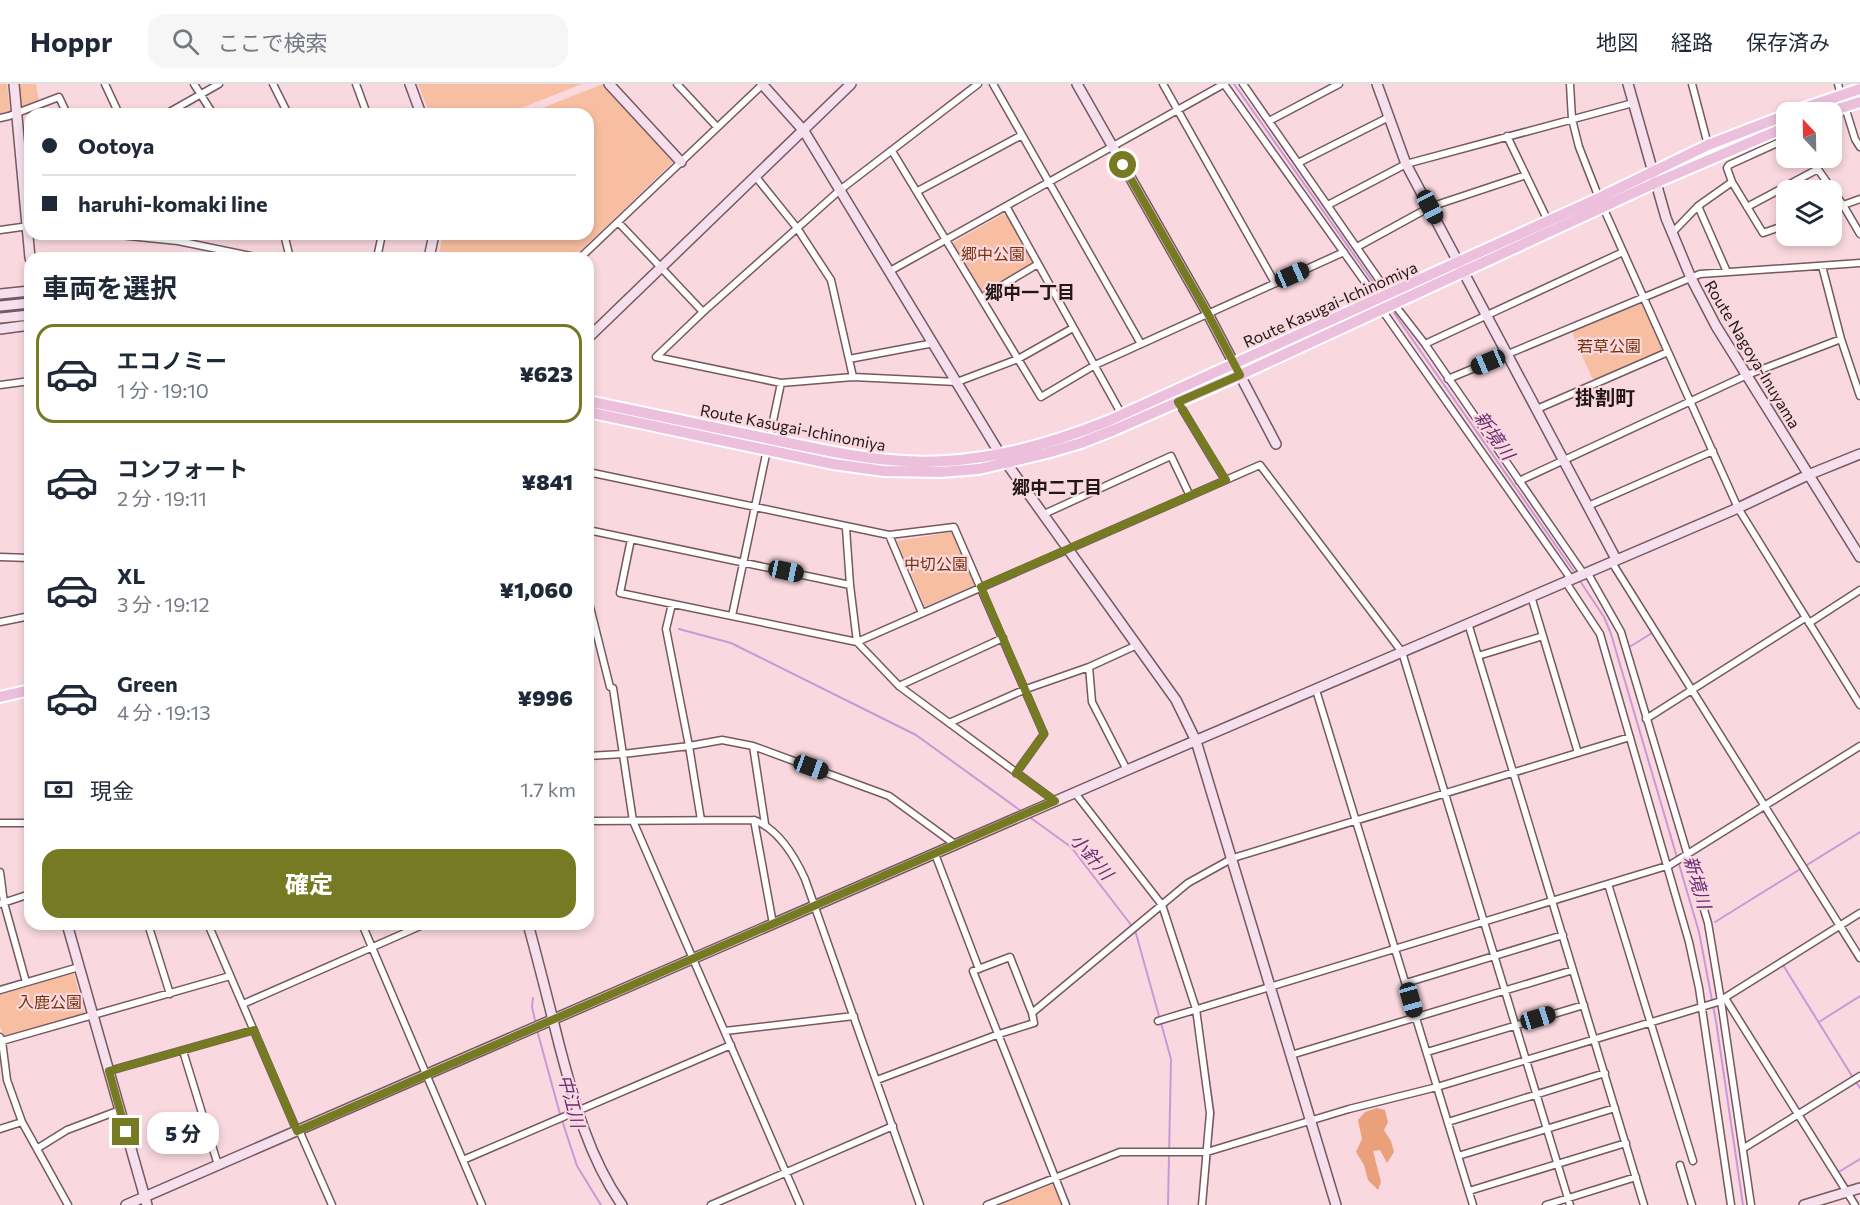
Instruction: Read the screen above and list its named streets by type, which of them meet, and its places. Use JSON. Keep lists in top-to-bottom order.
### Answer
{
  "streets": {
    "main road": ["Route Kasugai-Ichinomiya"],
    "street": ["Route Nagoya-Inuyama"]
  },
  "crossings": [
    ["Route Kasugai-Ichinomiya", "Route Nagoya-Inuyama"]
  ],
  "districts": ["郷中一丁目", "掛割町", "郷中二丁目"],
  "water": ["新境川", "小針川", "中江川"],
  "parks": [
    "郷中公園",
    "若草公園",
    "中切公園",
    "入鹿公園"
  ],
  "north": "top",
  "page": {
    "header": "Hoppr",
    "search": "ここで検索",
    "nav": ["地図", "経路", "保存済み"],
    "banner": ["Ootoya", "haruhi-komaki line"],
    "heading": "車両を選択",
    "list": [
      {
        "name": "エコノミー",
        "note": "1 分 · 19:10",
        "value": "¥623"
      },
      {
        "name": "コンフォート",
        "note": "2 分 · 19:11",
        "value": "¥841"
      },
      {
        "name": "XL",
        "note": "3 分 · 19:12",
        "value": "¥1,060"
      },
      {
        "name": "Green",
        "note": "4 分 · 19:13",
        "value": "¥996"
      }
    ],
    "pay": ["現金", "1.7 km"],
    "buttons": "確定",
    "bubble": "5 分"
  }
}
